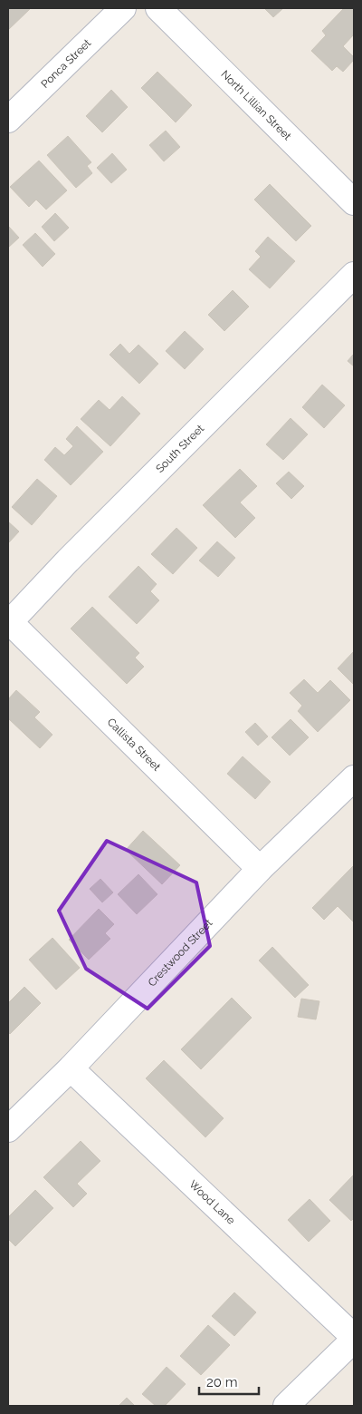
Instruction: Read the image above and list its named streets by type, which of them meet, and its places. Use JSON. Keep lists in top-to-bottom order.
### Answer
{
  "streets": {
    "street": [
      "Ponca Street",
      "North Lillian Street",
      "South Street",
      "Callista Street",
      "Crestwood Street",
      "Wood Lane"
    ]
  },
  "crossings": [
    ["South Street", "Callista Street"],
    ["Callista Street", "Crestwood Street"],
    ["Crestwood Street", "Wood Lane"]
  ],
  "scale_bar": "20 m"
}
